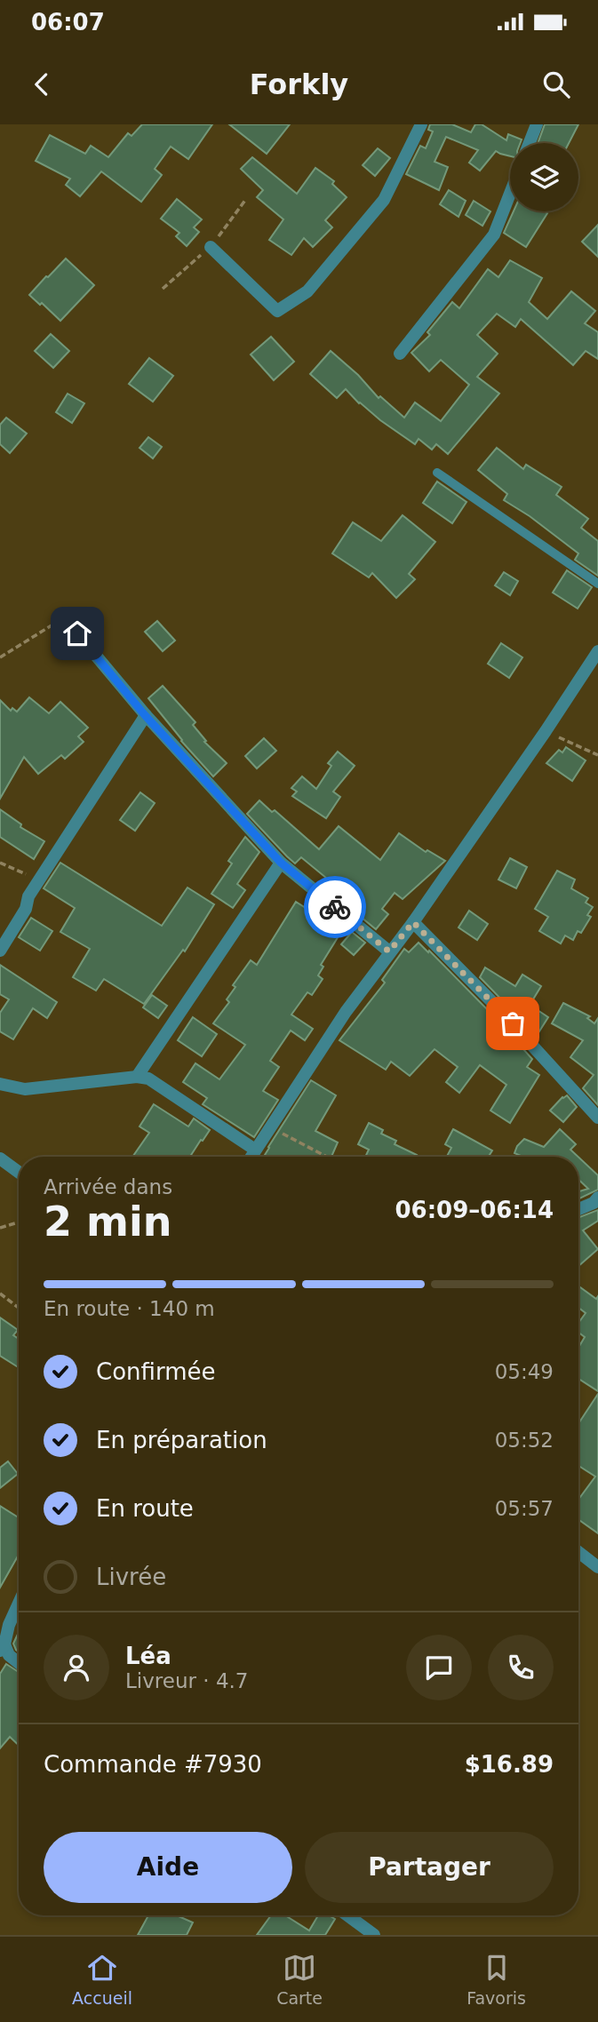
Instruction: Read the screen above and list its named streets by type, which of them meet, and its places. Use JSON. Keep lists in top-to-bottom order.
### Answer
{
  "page": {
    "status": "06:07",
    "header": "Forkly",
    "heading": ["2 min", "Arrivée dans", "06:09–06:14"],
    "panel": [
      "Léa",
      "Livreur · 4.7",
      "Commande #7930",
      "$16.89"
    ],
    "bar": "En route · 140 m",
    "list": [
      ["Confirmée", "05:49"],
      ["En préparation", "05:52"],
      ["En route", "05:57"],
      "Livrée"
    ],
    "buttons": ["Aide", "Partager"],
    "tabs": ["Accueil", "Carte", "Favoris"]
  }
}
